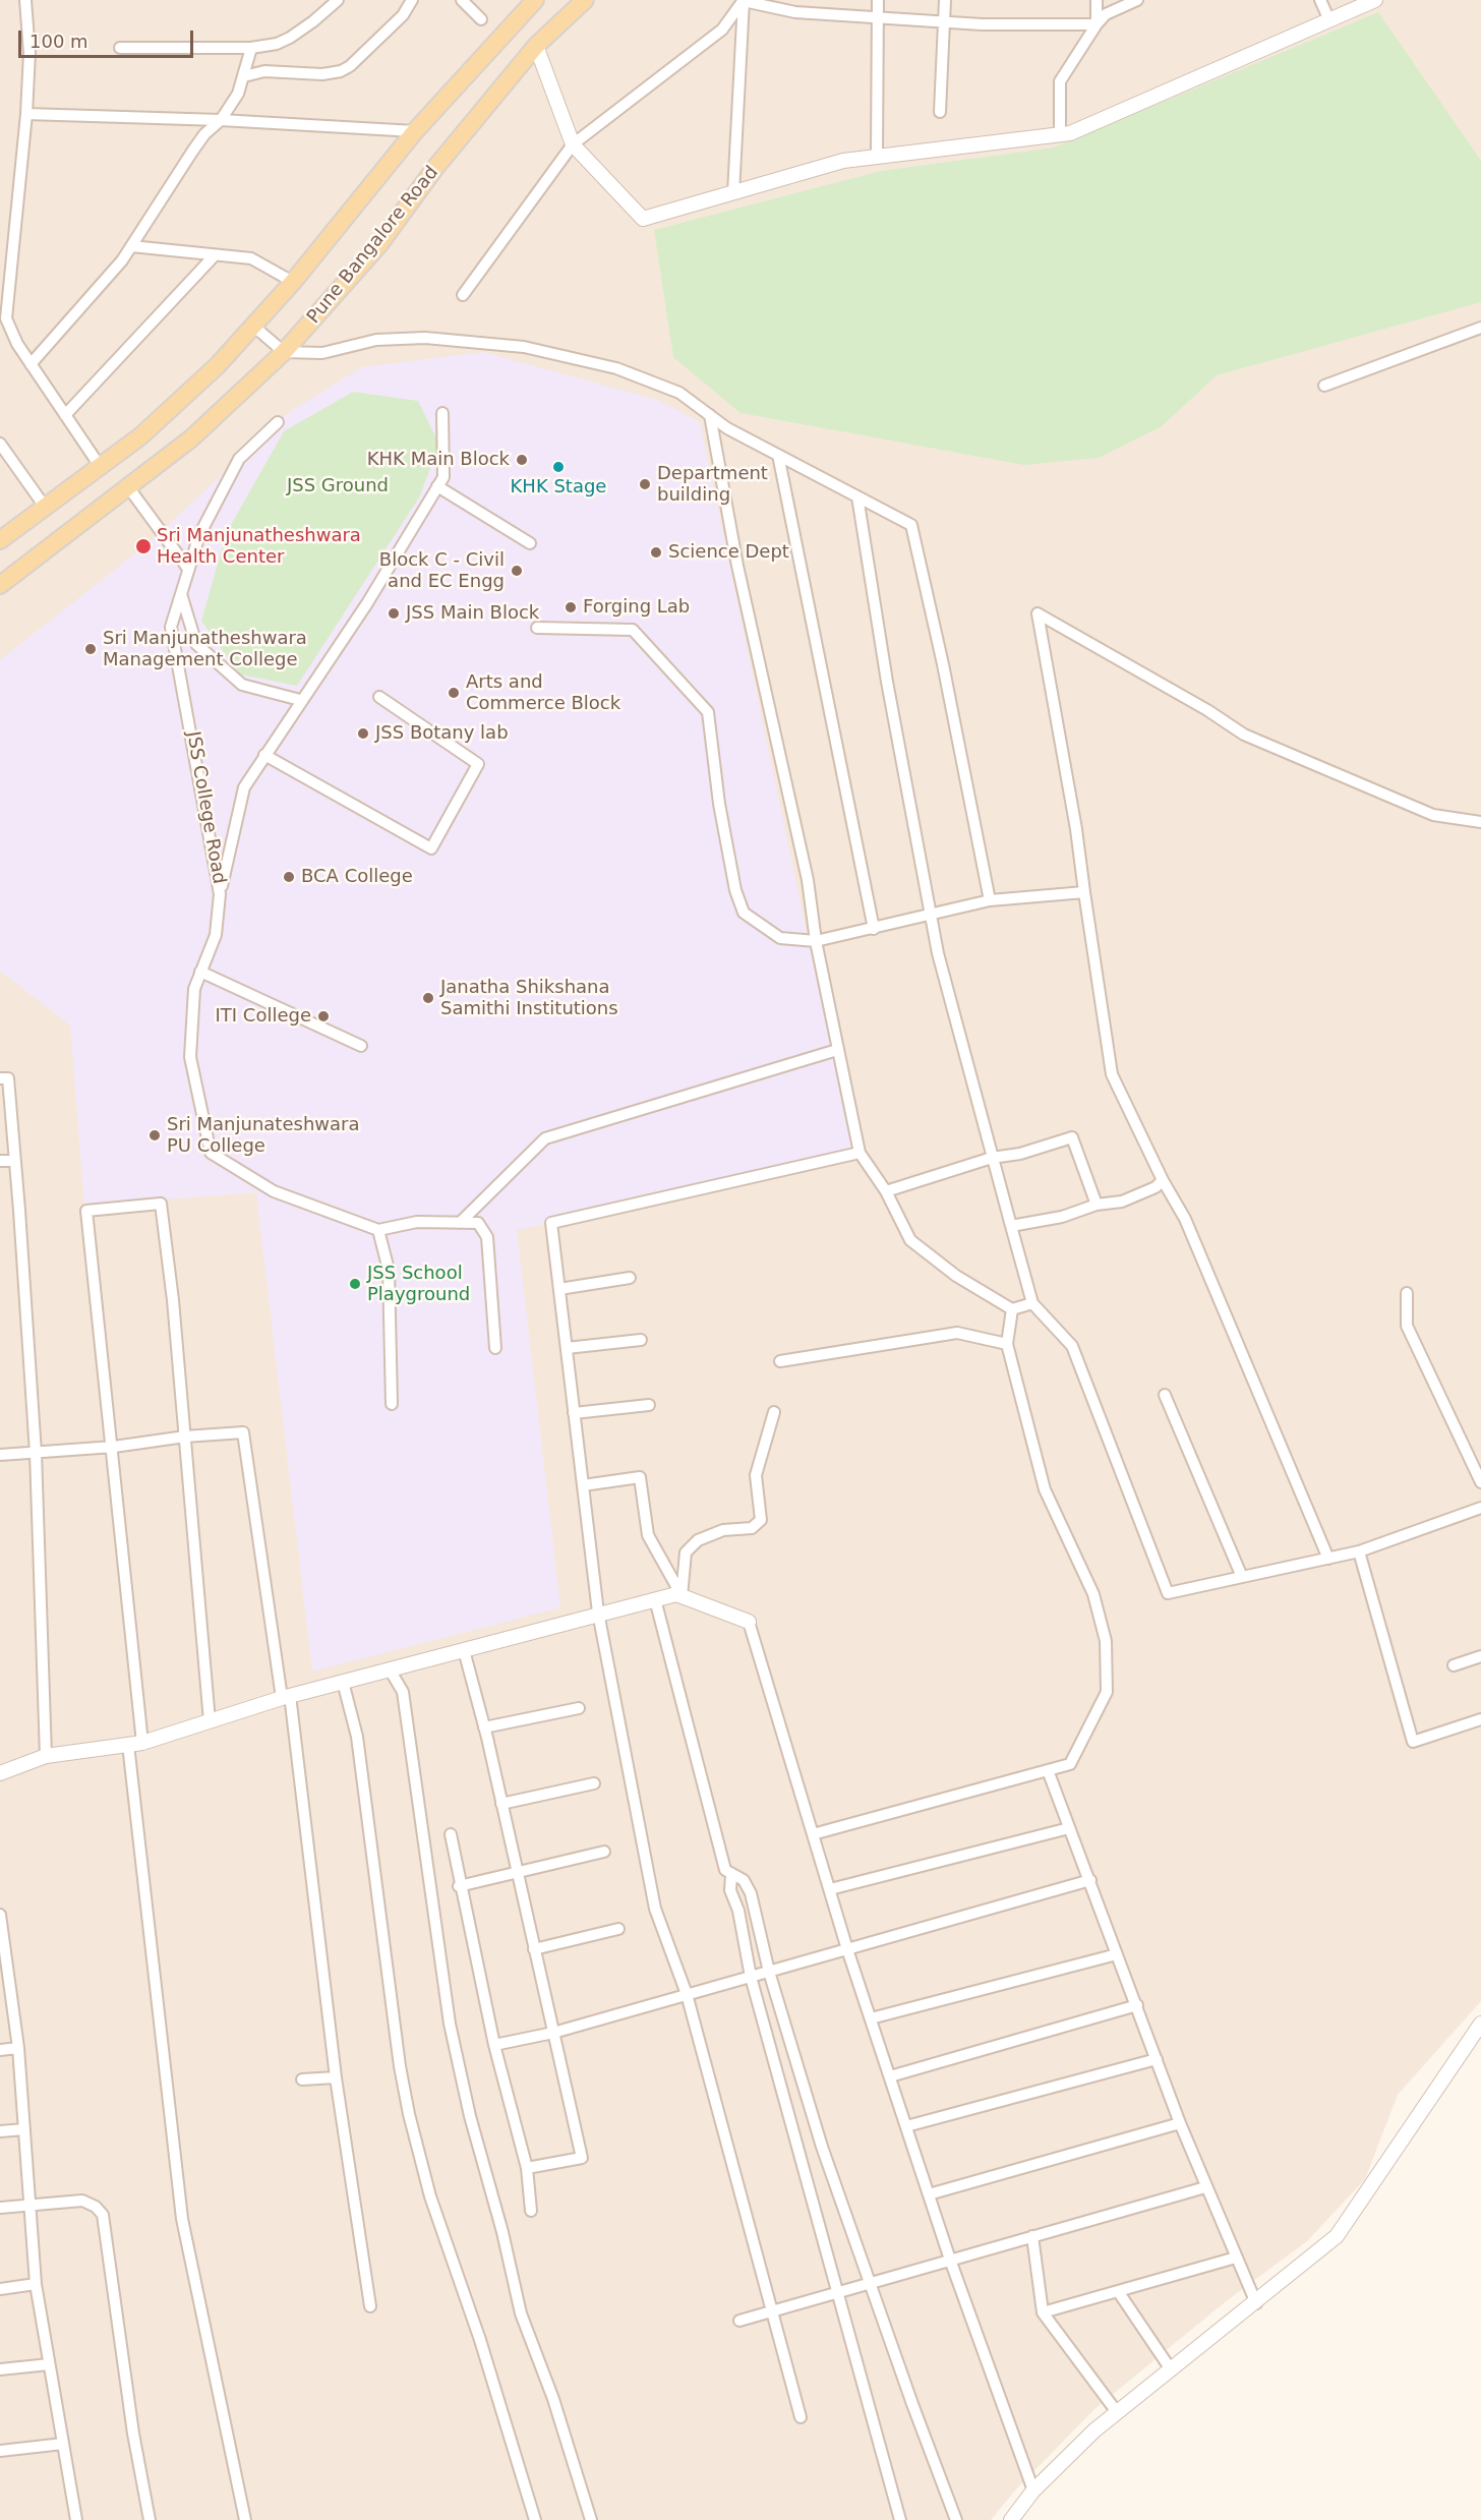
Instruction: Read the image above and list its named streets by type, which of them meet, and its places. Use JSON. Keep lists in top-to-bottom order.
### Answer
{
  "streets": {
    "main road": ["Pune Bangalore Road"],
    "street": ["JSS College Road"]
  },
  "parks": ["JSS Ground"],
  "places": [
    "KHK Main Block",
    "KHK Stage",
    "Department building",
    "Sri Manjunatheshwara Health Center",
    "Science Dept",
    "Block C - Civil and EC Engg",
    "Forging Lab",
    "JSS Main Block",
    "Sri Manjunatheshwara Management College",
    "Arts and Commerce Block",
    "JSS Botany lab",
    "BCA College",
    "Janatha Shikshana Samithi Institutions",
    "ITI College",
    "Sri Manjunateshwara PU College",
    "JSS School Playground"
  ],
  "scale_bar": "100 m"
}
